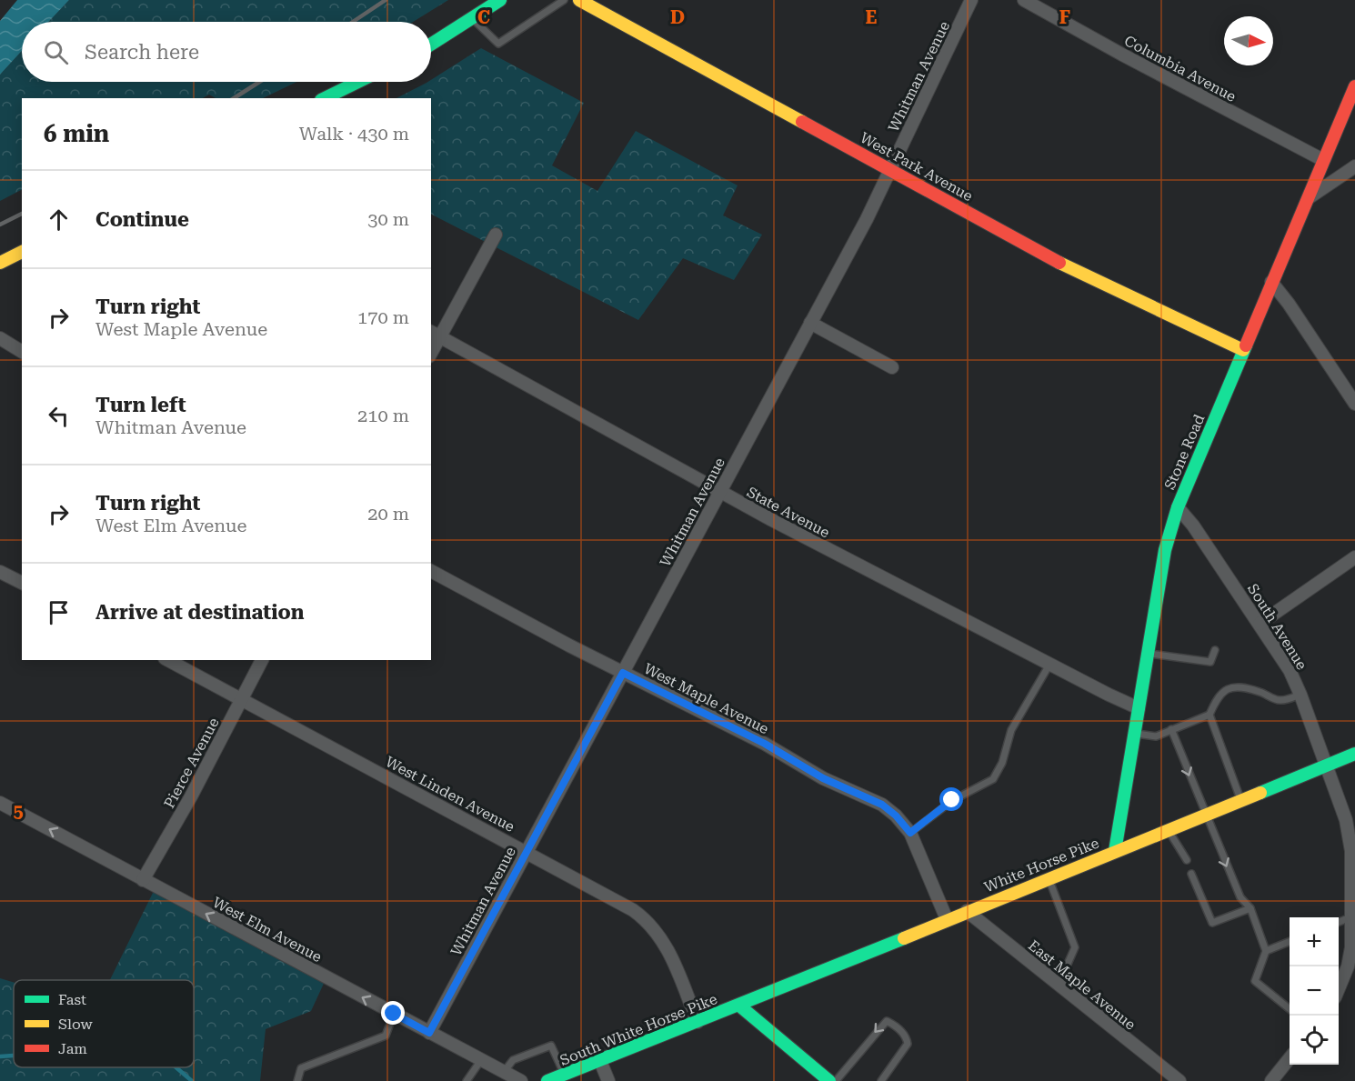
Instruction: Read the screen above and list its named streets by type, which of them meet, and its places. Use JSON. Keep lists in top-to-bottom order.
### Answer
{
  "streets": {
    "main road": [
      "West Park Avenue",
      "Stone Road",
      "White Horse Pike",
      "South White Horse Pike"
    ],
    "street": [
      "Columbia Avenue",
      "Whitman Avenue",
      "State Avenue",
      "South Avenue",
      "West Maple Avenue",
      "Pierce Avenue",
      "West Linden Avenue",
      "West Elm Avenue",
      "East Maple Avenue"
    ]
  },
  "crossings": [
    ["Columbia Avenue", "Stone Road"],
    ["Whitman Avenue", "West Park Avenue"],
    ["Whitman Avenue", "State Avenue"],
    ["Whitman Avenue", "West Maple Avenue"],
    ["Whitman Avenue", "West Linden Avenue"],
    ["Whitman Avenue", "West Elm Avenue"],
    ["West Park Avenue", "Stone Road"],
    ["Stone Road", "State Avenue"],
    ["Stone Road", "South Avenue"],
    ["Stone Road", "White Horse Pike"],
    ["South Avenue", "White Horse Pike"],
    ["West Maple Avenue", "White Horse Pike"],
    ["Pierce Avenue", "West Linden Avenue"],
    ["Pierce Avenue", "West Elm Avenue"],
    ["West Linden Avenue", "South White Horse Pike"],
    ["White Horse Pike", "East Maple Avenue"],
    ["White Horse Pike", "South White Horse Pike"]
  ],
  "one_way": ["West Elm Avenue"],
  "legend": ["Fast", "Slow", "Jam"],
  "north": "right",
  "page": {
    "search": "Search here",
    "heading": ["6 min", "Walk · 430 m"],
    "list": [
      ["Continue", "30 m"],
      ["Turn right", "West Maple Avenue", "170 m"],
      ["Turn left", "Whitman Avenue", "210 m"],
      ["Turn right", "West Elm Avenue", "20 m"],
      "Arrive at destination"
    ],
    "map_buttons": ["+", "−"]
  },
  "grid": {
    "columns": [
      "C",
      "D",
      "E",
      "F"
    ],
    "rows": ["5"]
  }
}
